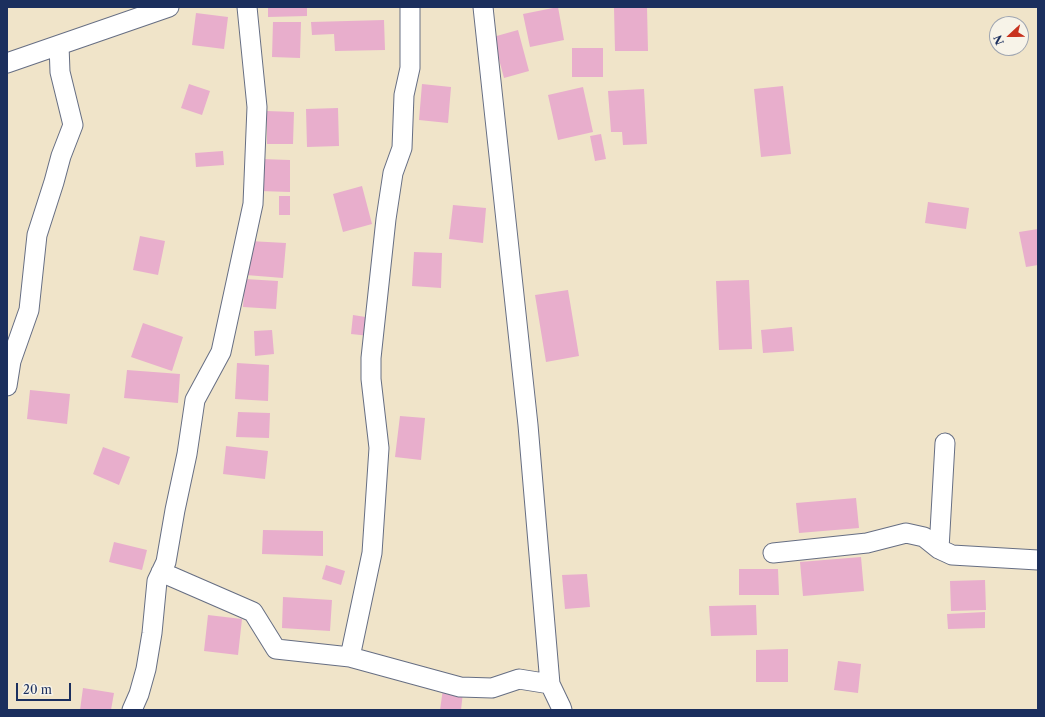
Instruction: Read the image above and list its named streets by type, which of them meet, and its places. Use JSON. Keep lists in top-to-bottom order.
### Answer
{
  "scale_bar": "20 m",
  "north": "left"
}
